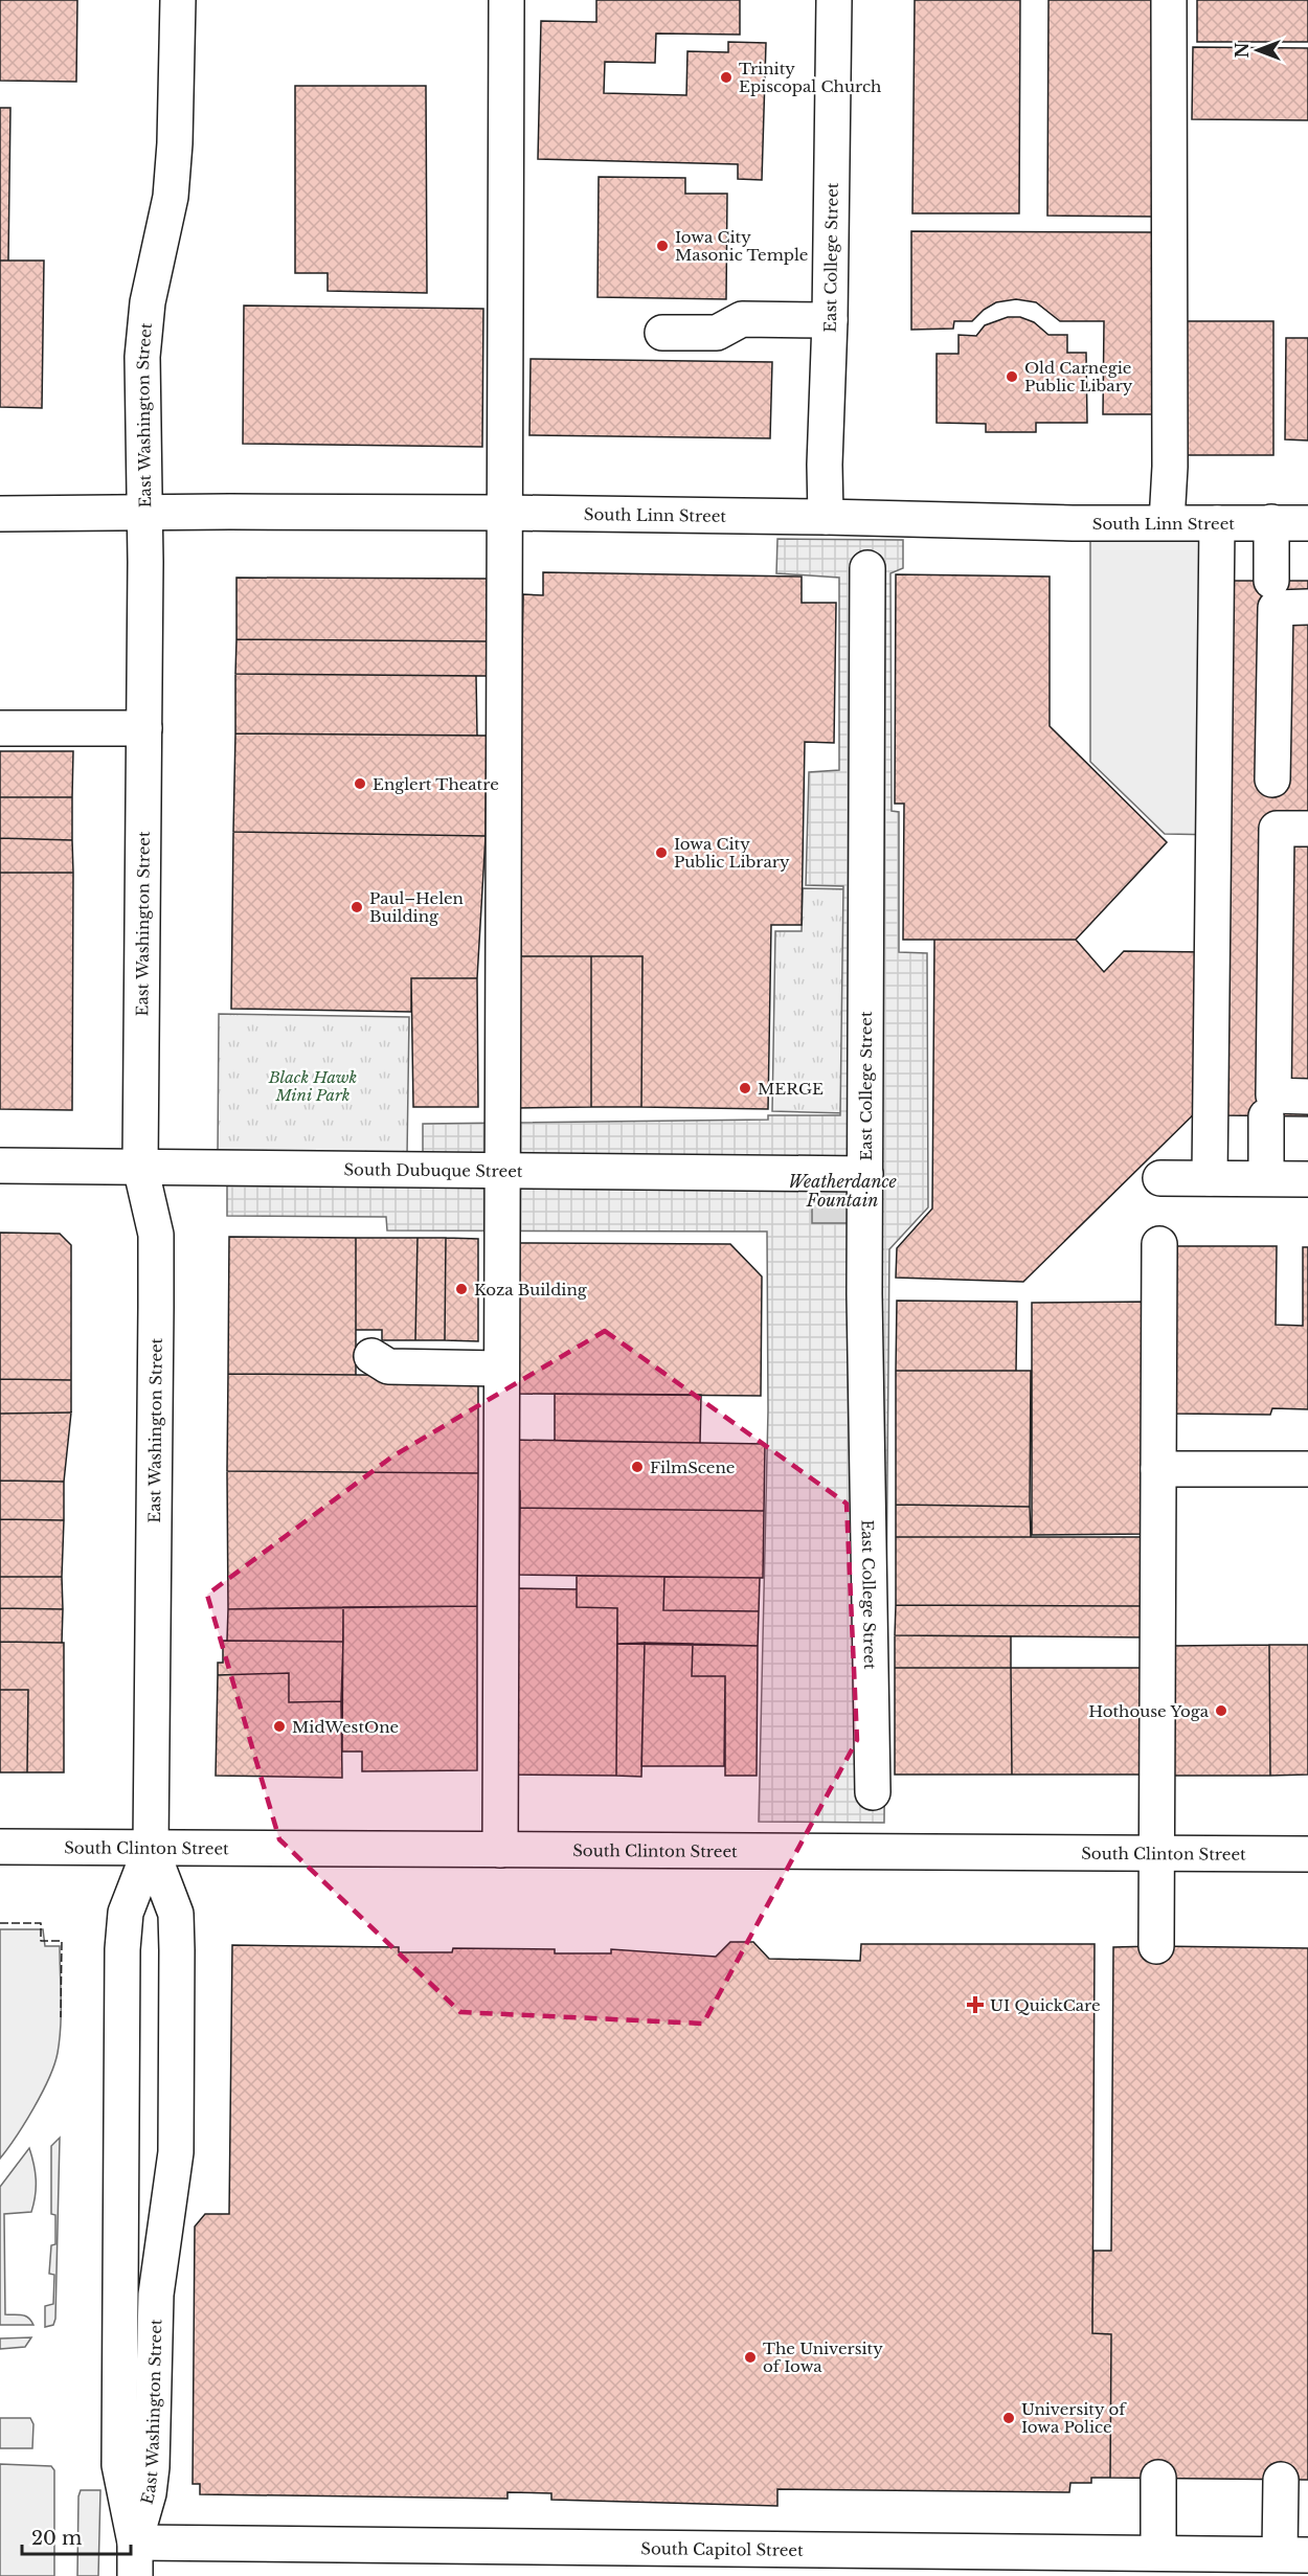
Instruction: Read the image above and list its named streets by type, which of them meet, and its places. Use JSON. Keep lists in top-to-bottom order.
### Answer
{
  "streets": {
    "street": [
      "East College Street",
      "East Washington Street",
      "South Linn Street",
      "South Dubuque Street",
      "South Clinton Street",
      "South Capitol Street"
    ]
  },
  "crossings": [
    ["East College Street", "South Linn Street"],
    ["East College Street", "South Dubuque Street"],
    ["East Washington Street", "South Linn Street"],
    ["East Washington Street", "South Dubuque Street"],
    ["East Washington Street", "South Clinton Street"],
    ["East Washington Street", "South Capitol Street"]
  ],
  "water": ["Weatherdance Fountain"],
  "parks": ["Black Hawk Mini Park"],
  "places": {
    "other": [
      "Trinity Episcopal Church",
      "Iowa City Masonic Temple",
      "Old Carnegie Public Libary",
      "Englert Theatre",
      "Iowa City Public Library",
      "Paul–Helen Building",
      "MERGE",
      "Koza Building",
      "FilmScene",
      "Hothouse Yoga",
      "MidWestOne",
      "The University of Iowa",
      "University of Iowa Police"
    ],
    "health": ["UI QuickCare"]
  },
  "scale_bar": "20 m",
  "north": "left"
}
